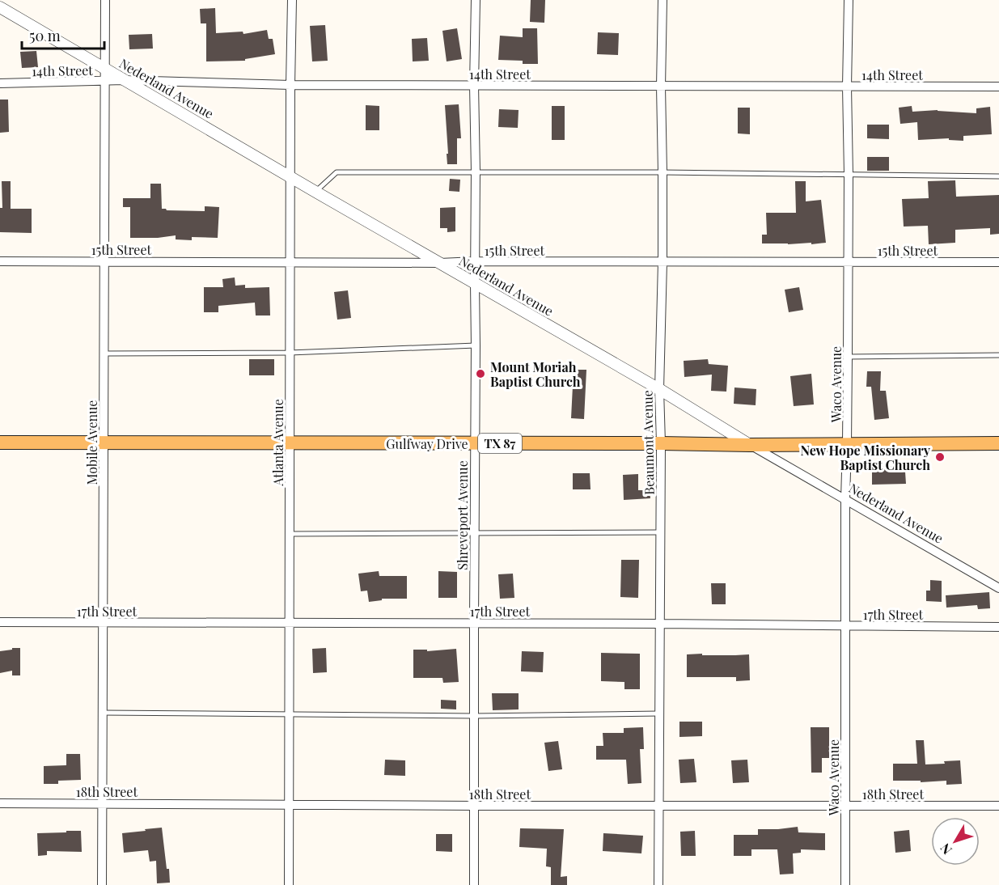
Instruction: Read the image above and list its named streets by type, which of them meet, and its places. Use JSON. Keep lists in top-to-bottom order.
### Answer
{
  "streets": {
    "main road": ["Gulfway Drive", "TX 87"],
    "street": [
      "14th Street",
      "Nederland Avenue",
      "15th Street",
      "Waco Avenue",
      "Mobile Avenue",
      "Atlanta Avenue",
      "Beaumont Avenue",
      "Shreveport Avenue",
      "17th Street",
      "18th Street"
    ]
  },
  "crossings": [
    ["14th Street", "Nederland Avenue"],
    ["14th Street", "Waco Avenue"],
    ["14th Street", "Mobile Avenue"],
    ["14th Street", "Atlanta Avenue"],
    ["14th Street", "Beaumont Avenue"],
    ["14th Street", "Shreveport Avenue"],
    ["Nederland Avenue", "15th Street"],
    ["Nederland Avenue", "Waco Avenue"],
    ["Nederland Avenue", "Mobile Avenue"],
    ["Nederland Avenue", "Atlanta Avenue"],
    ["Nederland Avenue", "Beaumont Avenue"],
    ["Nederland Avenue", "Gulfway Drive"],
    ["Nederland Avenue", "Shreveport Avenue"],
    ["15th Street", "Waco Avenue"],
    ["15th Street", "Mobile Avenue"],
    ["15th Street", "Atlanta Avenue"],
    ["15th Street", "Beaumont Avenue"],
    ["15th Street", "Shreveport Avenue"],
    ["Waco Avenue", "Gulfway Drive"],
    ["Waco Avenue", "17th Street"],
    ["Waco Avenue", "18th Street"],
    ["Mobile Avenue", "Gulfway Drive"],
    ["Mobile Avenue", "17th Street"],
    ["Mobile Avenue", "18th Street"],
    ["Atlanta Avenue", "Gulfway Drive"],
    ["Atlanta Avenue", "17th Street"],
    ["Atlanta Avenue", "18th Street"],
    ["Beaumont Avenue", "Gulfway Drive"],
    ["Beaumont Avenue", "17th Street"],
    ["Beaumont Avenue", "18th Street"],
    ["Gulfway Drive", "Shreveport Avenue"],
    ["Shreveport Avenue", "17th Street"],
    ["Shreveport Avenue", "18th Street"]
  ],
  "places": ["Mount Moriah Baptist Church", "New Hope Missionary Baptist Church"],
  "scale_bar": "50 m",
  "north": "bottom left"
}
